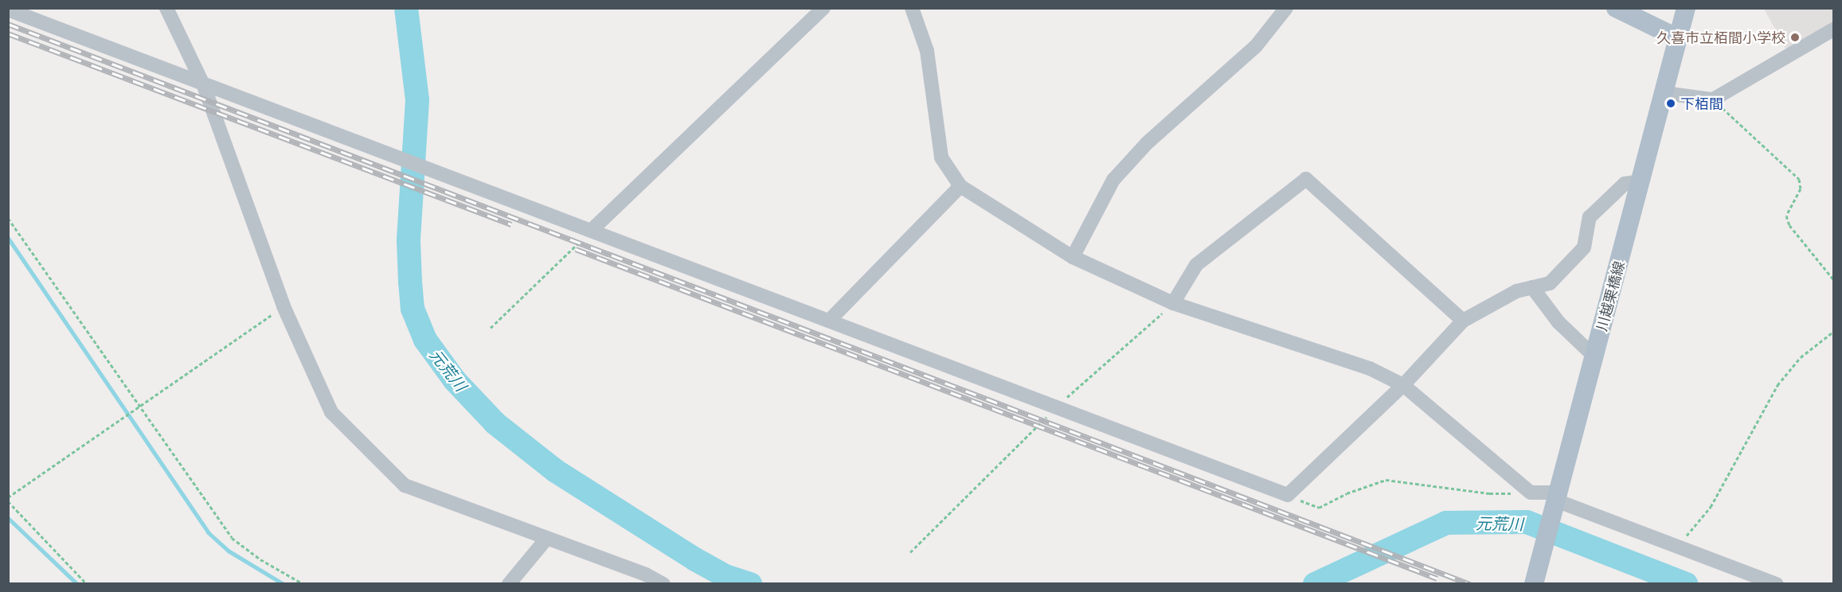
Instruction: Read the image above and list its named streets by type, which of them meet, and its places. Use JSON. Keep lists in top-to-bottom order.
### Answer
{
  "streets": {
    "main road": ["川越栗橋線"]
  },
  "water": ["元荒川"],
  "places": ["久喜市立栢間小学校", "下栢間"]
}
